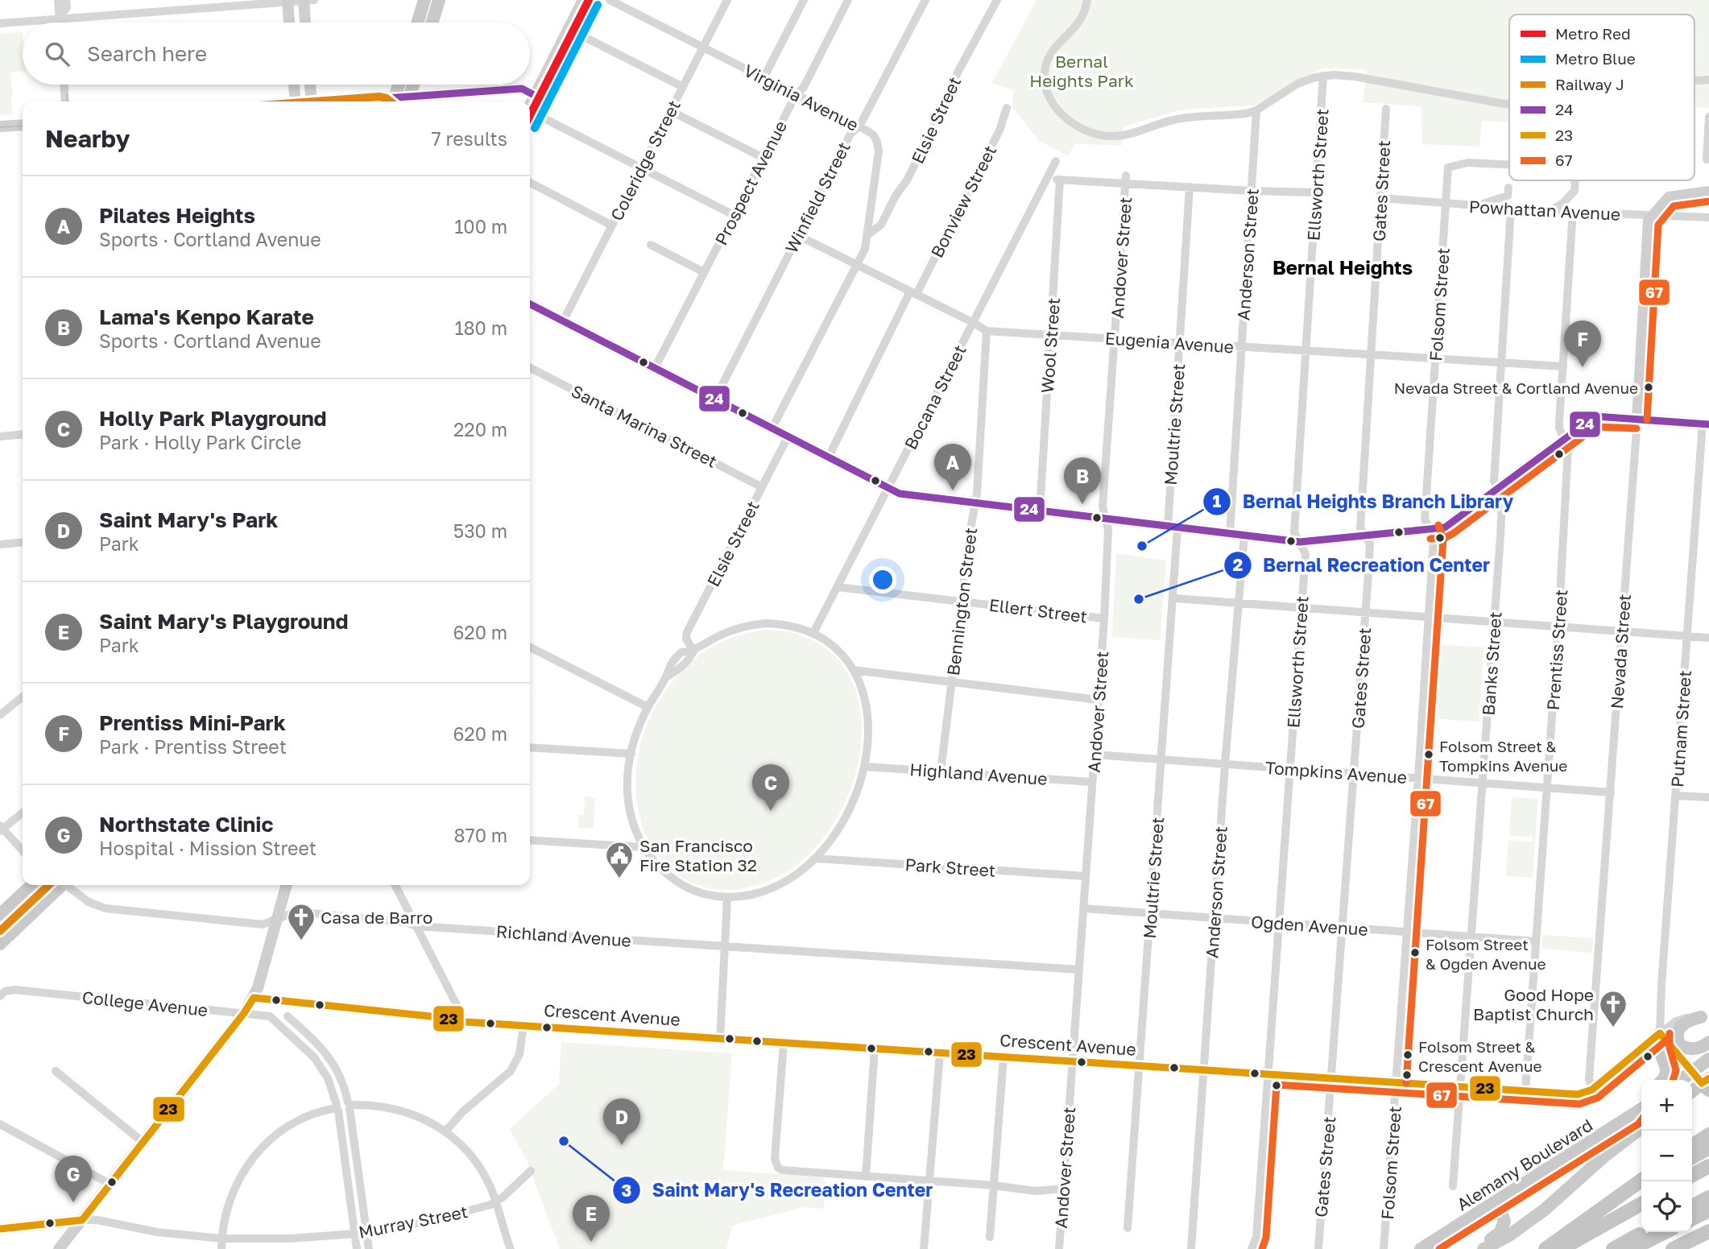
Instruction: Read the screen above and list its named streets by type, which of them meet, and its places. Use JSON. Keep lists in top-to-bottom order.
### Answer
{
  "streets": {
    "main road": ["Alemany Boulevard"],
    "street": [
      "Virginia Avenue",
      "Elsie Street",
      "Coleridge Street",
      "Ellsworth Street",
      "Prospect Avenue",
      "Gates Street",
      "Winfield Street",
      "Bonview Street",
      "Powhattan Avenue",
      "Anderson Street",
      "Andover Street",
      "Folsom Street",
      "Eugenia Avenue",
      "Wool Street",
      "Bocana Street",
      "Moultrie Street",
      "Santa Marina Street",
      "Bennington Street",
      "Ellert Street",
      "Prentiss Street",
      "Nevada Street",
      "Banks Street",
      "Putnam Street",
      "Tompkins Avenue",
      "Highland Avenue",
      "Park Street",
      "Ogden Avenue",
      "Richland Avenue",
      "College Avenue",
      "Crescent Avenue",
      "Murray Street"
    ]
  },
  "crossings": [
    ["Virginia Avenue", "Elsie Street"],
    ["Virginia Avenue", "Coleridge Street"],
    ["Virginia Avenue", "Prospect Avenue"],
    ["Virginia Avenue", "Winfield Street"],
    ["Virginia Avenue", "Eugenia Avenue"],
    ["Elsie Street", "Santa Marina Street"],
    ["Ellsworth Street", "Eugenia Avenue"],
    ["Ellsworth Street", "Tompkins Avenue"],
    ["Ellsworth Street", "Ogden Avenue"],
    ["Ellsworth Street", "Crescent Avenue"],
    ["Gates Street", "Powhattan Avenue"],
    ["Gates Street", "Eugenia Avenue"],
    ["Gates Street", "Tompkins Avenue"],
    ["Gates Street", "Ogden Avenue"],
    ["Gates Street", "Crescent Avenue"],
    ["Winfield Street", "Eugenia Avenue"],
    ["Bonview Street", "Eugenia Avenue"],
    ["Powhattan Avenue", "Folsom Street"],
    ["Powhattan Avenue", "Prentiss Street"],
    ["Powhattan Avenue", "Nevada Street"],
    ["Powhattan Avenue", "Banks Street"],
    ["Anderson Street", "Eugenia Avenue"],
    ["Anderson Street", "Tompkins Avenue"],
    ["Anderson Street", "Ogden Avenue"],
    ["Anderson Street", "Crescent Avenue"],
    ["Andover Street", "Eugenia Avenue"],
    ["Andover Street", "Ellert Street"],
    ["Andover Street", "Tompkins Avenue"],
    ["Andover Street", "Highland Avenue"],
    ["Andover Street", "Park Street"],
    ["Andover Street", "Ogden Avenue"],
    ["Andover Street", "Richland Avenue"],
    ["Andover Street", "Crescent Avenue"],
    ["Folsom Street", "Eugenia Avenue"],
    ["Folsom Street", "Tompkins Avenue"],
    ["Folsom Street", "Ogden Avenue"],
    ["Folsom Street", "Crescent Avenue"],
    ["Eugenia Avenue", "Wool Street"],
    ["Eugenia Avenue", "Bocana Street"],
    ["Eugenia Avenue", "Moultrie Street"],
    ["Eugenia Avenue", "Bennington Street"],
    ["Eugenia Avenue", "Prentiss Street"],
    ["Eugenia Avenue", "Banks Street"],
    ["Bocana Street", "Ellert Street"],
    ["Moultrie Street", "Tompkins Avenue"],
    ["Moultrie Street", "Ogden Avenue"],
    ["Moultrie Street", "Crescent Avenue"],
    ["Bennington Street", "Ellert Street"],
    ["Bennington Street", "Highland Avenue"],
    ["Prentiss Street", "Tompkins Avenue"],
    ["Prentiss Street", "Ogden Avenue"],
    ["Prentiss Street", "Crescent Avenue"],
    ["Nevada Street", "Tompkins Avenue"],
    ["Nevada Street", "Crescent Avenue"],
    ["Banks Street", "Tompkins Avenue"],
    ["Banks Street", "Ogden Avenue"],
    ["Banks Street", "Crescent Avenue"],
    ["College Avenue", "Murray Street"]
  ],
  "districts": ["Bernal Heights"],
  "parks": ["Bernal Heights Park"],
  "places": {
    "other": [
      "Nevada Street & Cortland Avenue",
      "Bernal Heights Branch Library",
      "Bernal Recreation Center",
      "Folsom Street & Tompkins Avenue",
      "Folsom Street & Ogden Avenue",
      "Folsom Street & Crescent Avenue",
      "Saint Mary's Recreation Center"
    ],
    "public building": ["San Francisco Fire Station 32"],
    "church": ["Casa de Barro", "Good Hope Baptist Church"]
  },
  "lines": [
    "metro line Red",
    "metro line Blue",
    "transit line 24",
    "rail line J",
    "transit line 67",
    "transit line 23"
  ],
  "legend": [
    "Metro Red",
    "Metro Blue",
    "Railway J",
    "24",
    "23",
    "67"
  ],
  "page": {
    "search": "Search here",
    "heading": ["Nearby", "7 results"],
    "list": [
      {
        "mark": "A",
        "name": "Pilates Heights",
        "note": "Sports · Cortland Avenue",
        "value": "100 m"
      },
      {
        "mark": "B",
        "name": "Lama's Kenpo Karate",
        "note": "Sports · Cortland Avenue",
        "value": "180 m"
      },
      {
        "mark": "C",
        "name": "Holly Park Playground",
        "note": "Park · Holly Park Circle",
        "value": "220 m"
      },
      {
        "mark": "D",
        "name": "Saint Mary's Park",
        "note": "Park",
        "value": "530 m"
      },
      {
        "mark": "E",
        "name": "Saint Mary's Playground",
        "note": "Park",
        "value": "620 m"
      },
      {
        "mark": "F",
        "name": "Prentiss Mini-Park",
        "note": "Park · Prentiss Street",
        "value": "620 m"
      },
      {
        "mark": "G",
        "name": "Northstate Clinic",
        "note": "Hospital · Mission Street",
        "value": "870 m"
      }
    ],
    "pins": [
      "F",
      "A",
      "B",
      "C",
      "D",
      "G",
      "E"
    ],
    "map_buttons": ["+", "−"]
  }
}
